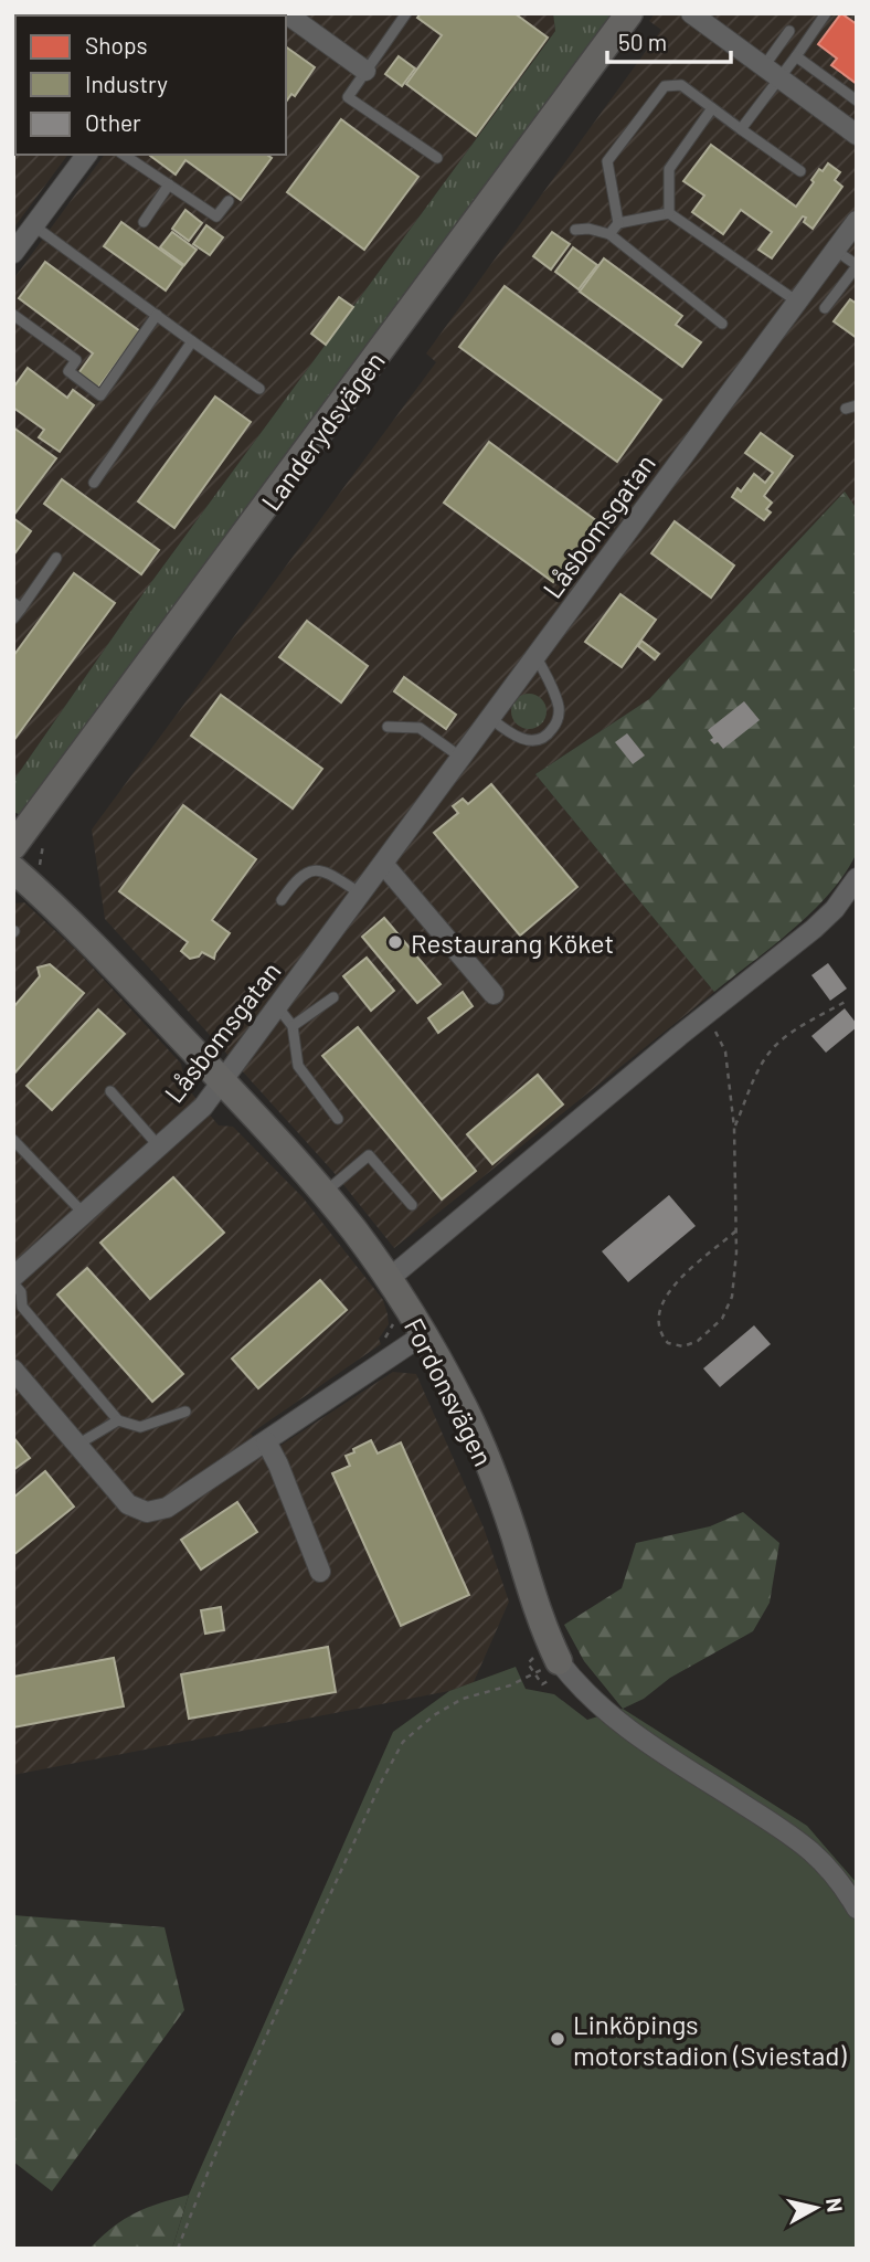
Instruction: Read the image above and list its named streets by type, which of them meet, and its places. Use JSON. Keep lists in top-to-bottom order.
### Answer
{
  "streets": {
    "street": ["Landerydsvägen", "Låsbomsgatan", "Fordonsvägen"]
  },
  "crossings": [
    ["Låsbomsgatan", "Fordonsvägen"]
  ],
  "places": ["Restaurang Köket", "Linköpings motorstadion (Sviestad)"],
  "legend": ["Shops", "Industry", "Other"],
  "scale_bar": "50 m",
  "north": "right"
}
